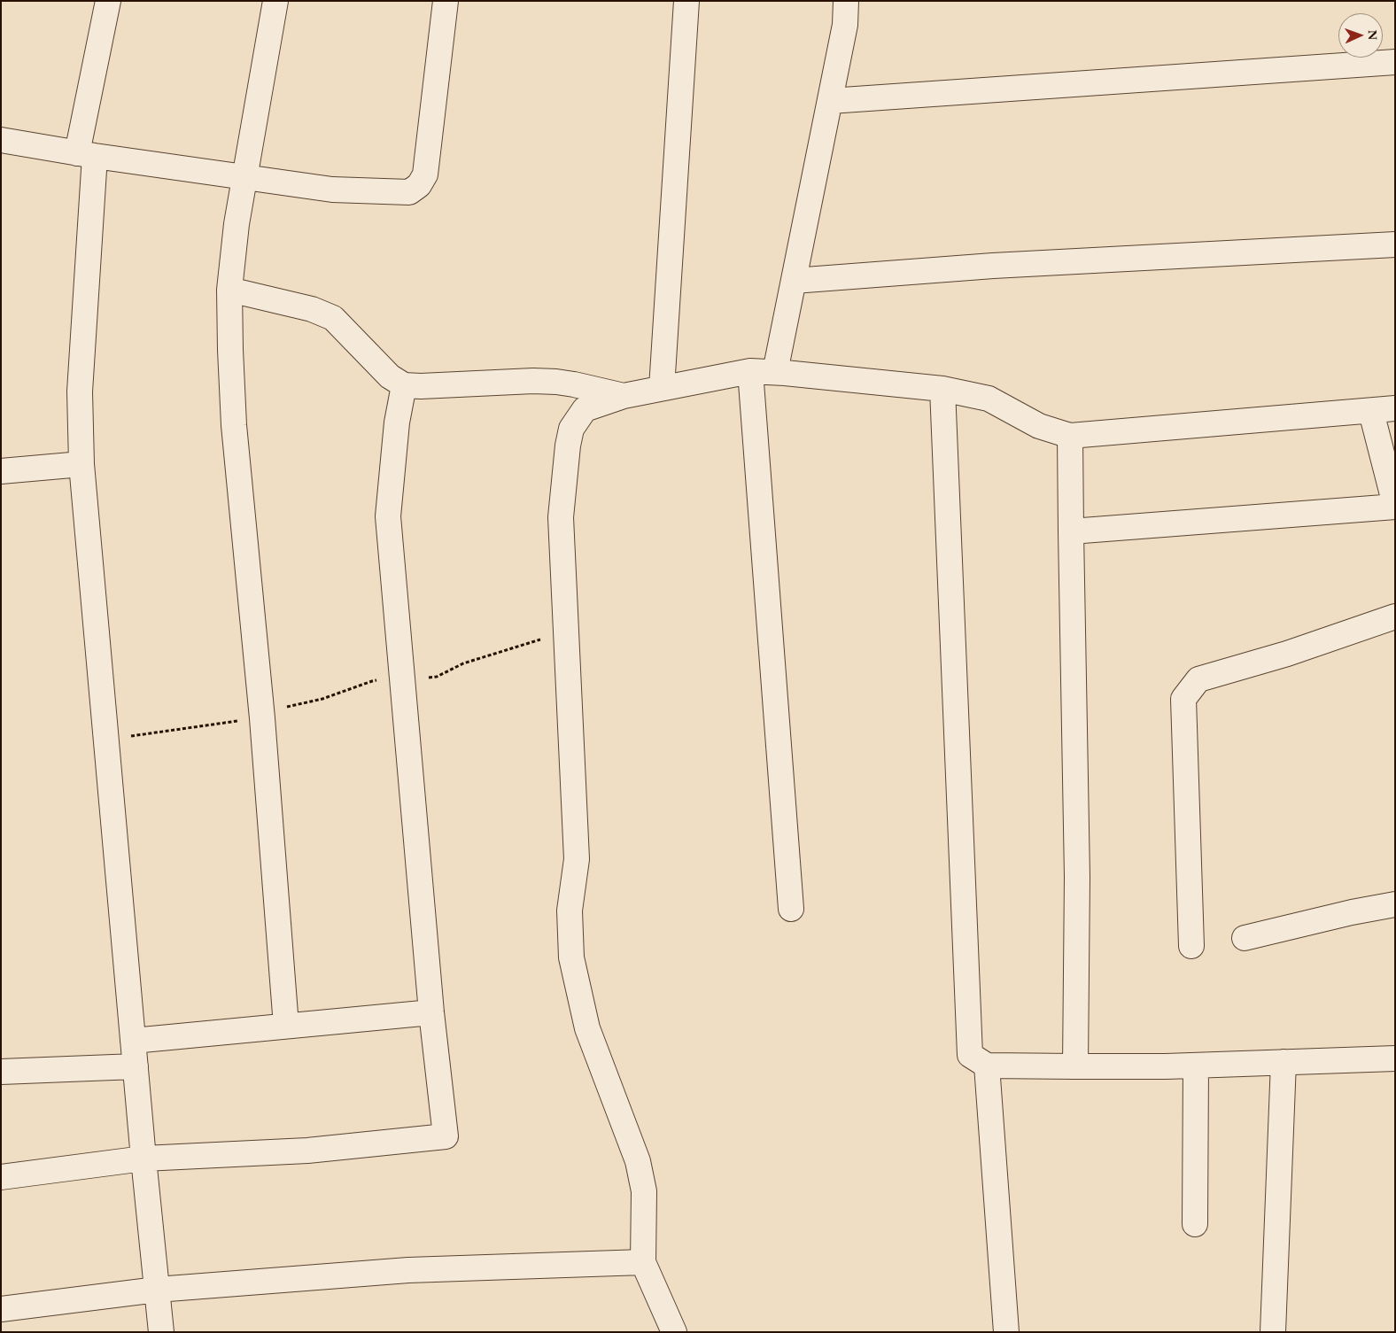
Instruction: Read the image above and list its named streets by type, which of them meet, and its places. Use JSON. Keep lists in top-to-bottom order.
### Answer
{
  "north": "right"
}
